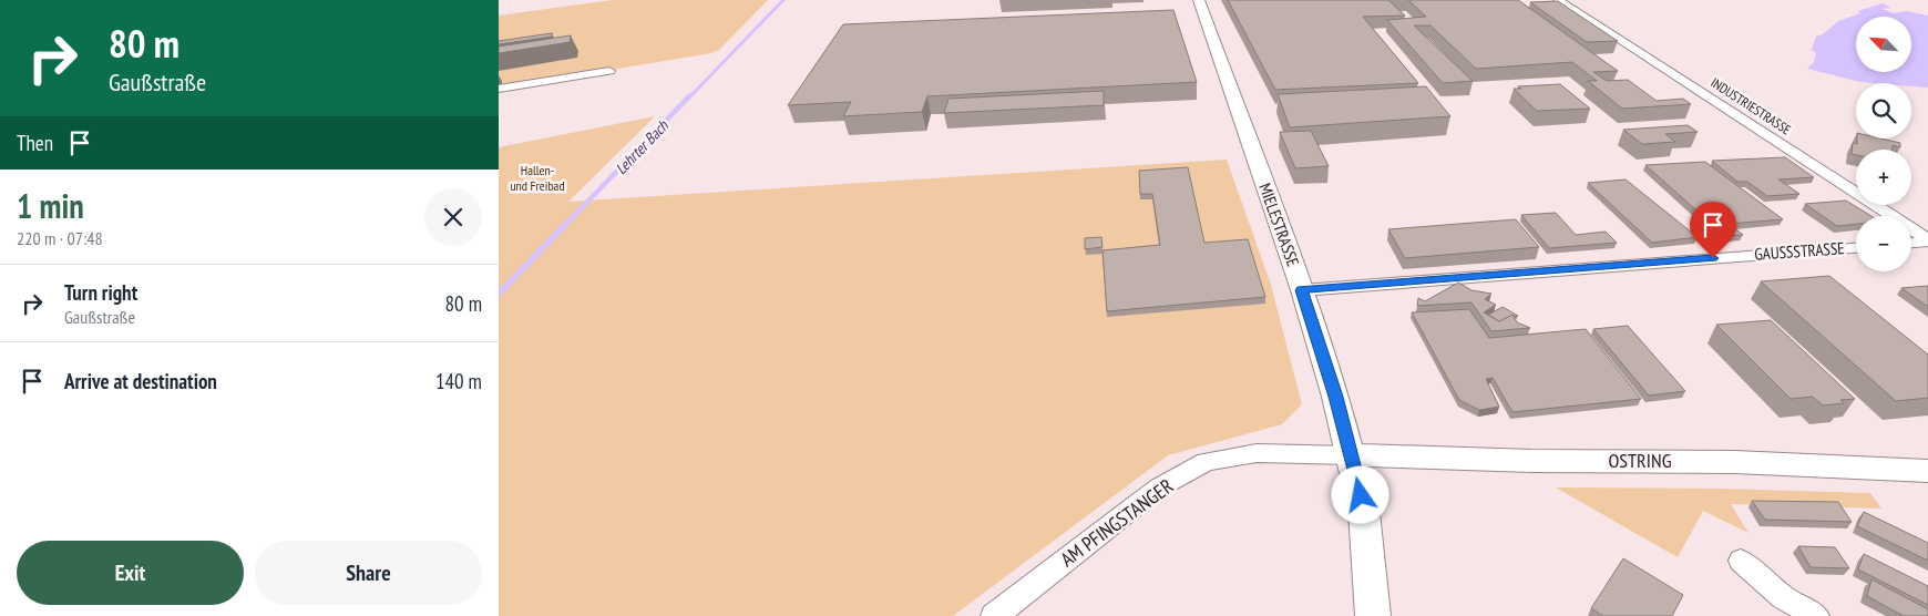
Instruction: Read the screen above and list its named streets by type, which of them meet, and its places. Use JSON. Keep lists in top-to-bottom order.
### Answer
{
  "streets": {
    "street": [
      "INDUSTRIESTRASSE",
      "MIELESTRASSE",
      "GAUSSSTRASSE",
      "OSTRING",
      "AM PFINGSTANGER"
    ]
  },
  "crossings": [
    ["MIELESTRASSE", "GAUSSSTRASSE"],
    ["MIELESTRASSE", "OSTRING"],
    ["MIELESTRASSE", "AM PFINGSTANGER"],
    ["OSTRING", "AM PFINGSTANGER"]
  ],
  "water": ["Lehrter Bach"],
  "parks": ["Hallen- und Freibad"],
  "north": "top left",
  "page": {
    "turn": ["80 m", "Gaußstraße"],
    "map_buttons": ["+", "−"],
    "then": "Then",
    "heading": ["1 min", "220 m · 07:48"],
    "list": [
      {
        "name": "Turn right",
        "note": "Gaußstraße",
        "value": "80 m"
      },
      {
        "name": "Arrive at destination",
        "value": "140 m"
      }
    ],
    "buttons": ["Exit", "Share"]
  }
}
